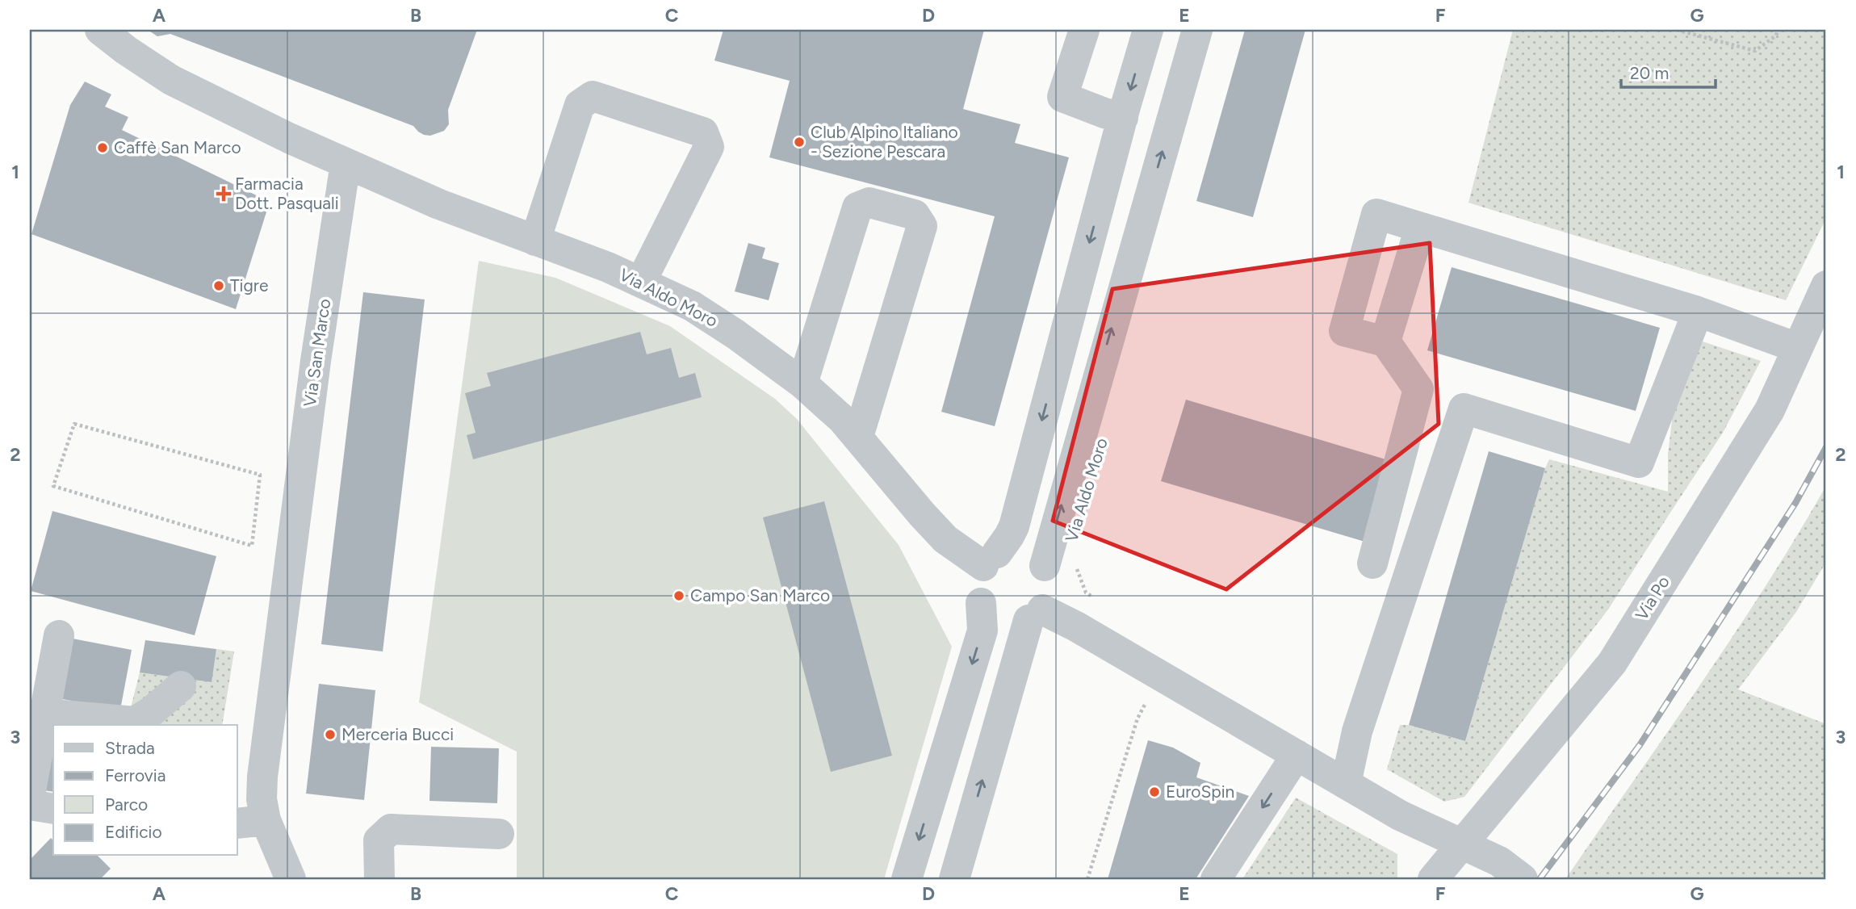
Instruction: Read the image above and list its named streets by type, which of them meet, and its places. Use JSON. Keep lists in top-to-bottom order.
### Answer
{
  "streets": {
    "street": ["Via Aldo Moro", "Via San Marco", "Via Po"]
  },
  "crossings": [
    ["Via Aldo Moro", "Via San Marco"]
  ],
  "places": {
    "other": [
      "Club Alpino Italiano - Sezione Pescara",
      "Caffè San Marco",
      "Tigre",
      "Campo San Marco",
      "Merceria Bucci",
      "EuroSpin"
    ],
    "health": ["Farmacia Dott. Pasquali"]
  },
  "legend": [
    "Strada",
    "Ferrovia",
    "Parco",
    "Edificio"
  ],
  "scale_bar": "20 m",
  "grid": {
    "columns": [
      "A",
      "B",
      "C",
      "D",
      "E",
      "F",
      "G"
    ],
    "rows": ["1", "2", "3"]
  }
}
